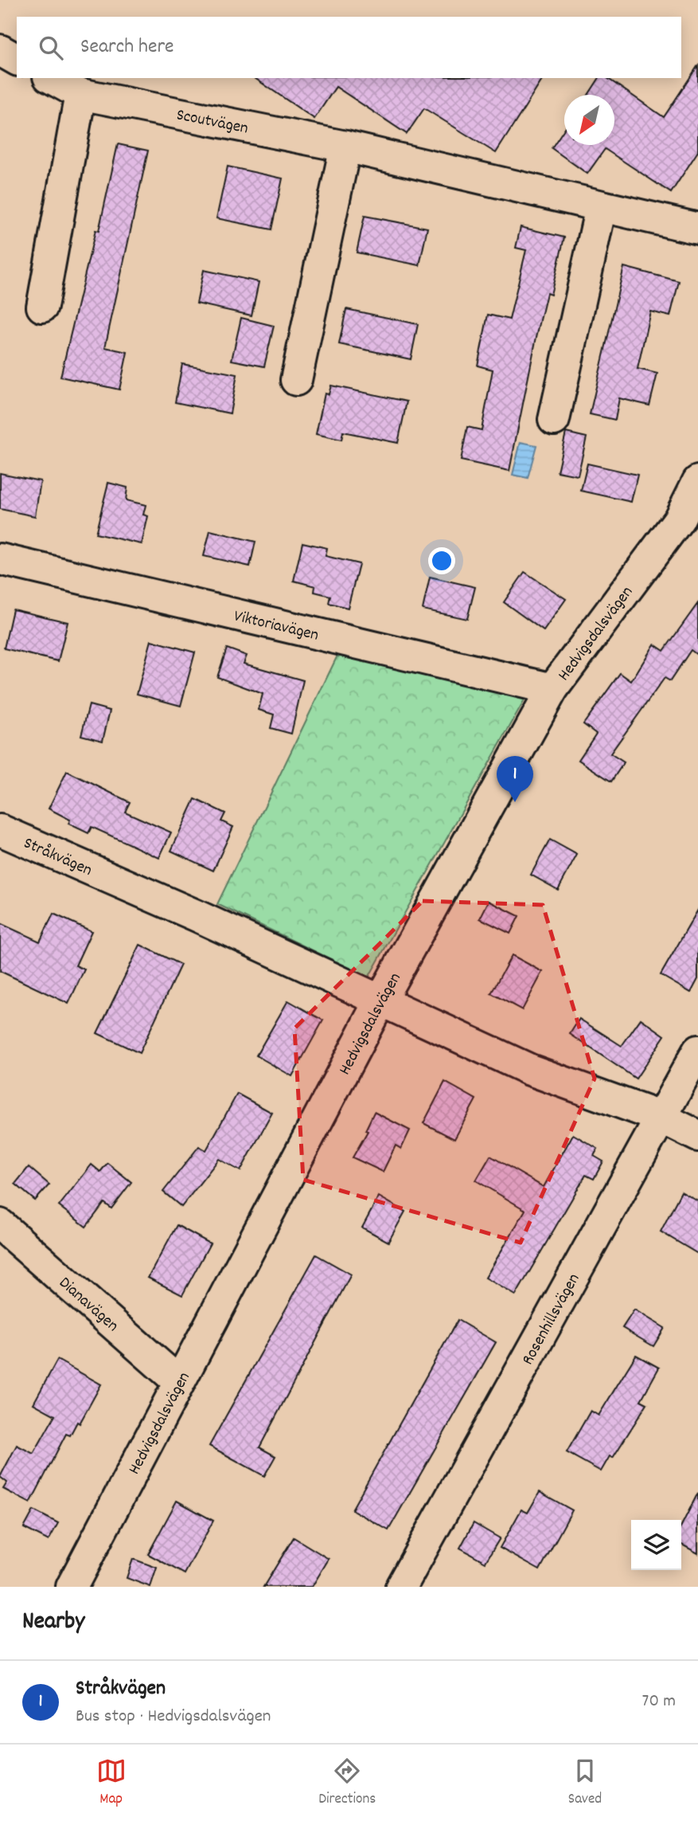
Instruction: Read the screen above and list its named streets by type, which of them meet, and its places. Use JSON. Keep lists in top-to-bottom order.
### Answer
{
  "streets": {
    "street": [
      "Scoutvägen",
      "Viktoriavägen",
      "Hedvigsdalsvägen",
      "Stråkvägen",
      "Dianavägen",
      "Rosenhillsvägen"
    ]
  },
  "crossings": [
    ["Viktoriavägen", "Hedvigsdalsvägen"],
    ["Hedvigsdalsvägen", "Stråkvägen"],
    ["Hedvigsdalsvägen", "Dianavägen"],
    ["Stråkvägen", "Rosenhillsvägen"]
  ],
  "north": "bottom left",
  "page": {
    "search": "Search here",
    "pins": "1",
    "heading": "Nearby",
    "list": [
      {
        "mark": "1",
        "name": "Stråkvägen",
        "note": "Bus stop · Hedvigsdalsvägen",
        "value": "70 m"
      }
    ],
    "nav": ["Map", "Directions", "Saved"]
  }
}
